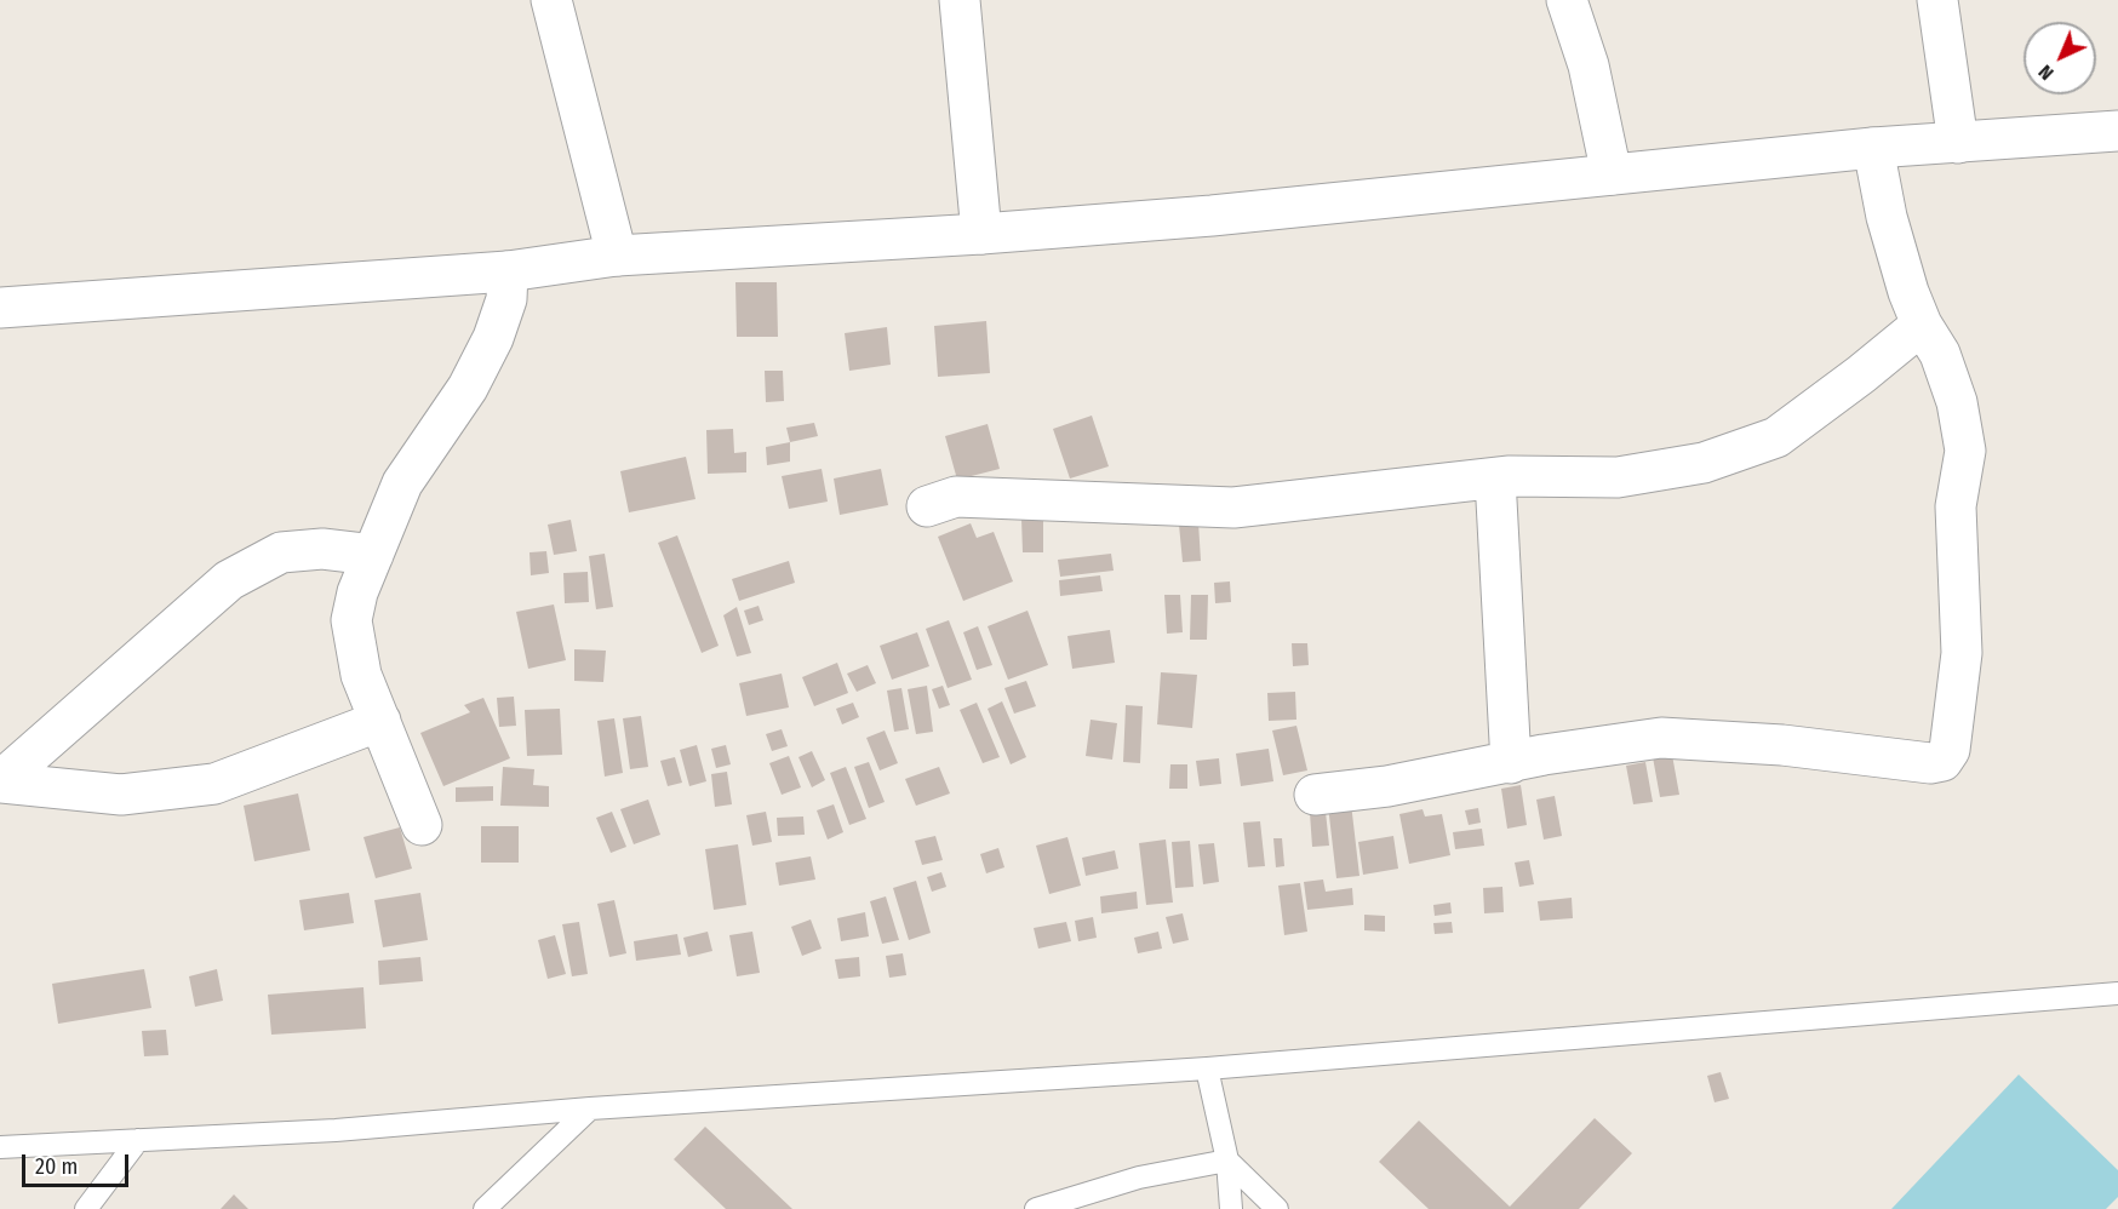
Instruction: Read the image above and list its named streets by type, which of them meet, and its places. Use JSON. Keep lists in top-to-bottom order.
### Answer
{
  "scale_bar": "20 m",
  "north": "bottom left"
}
